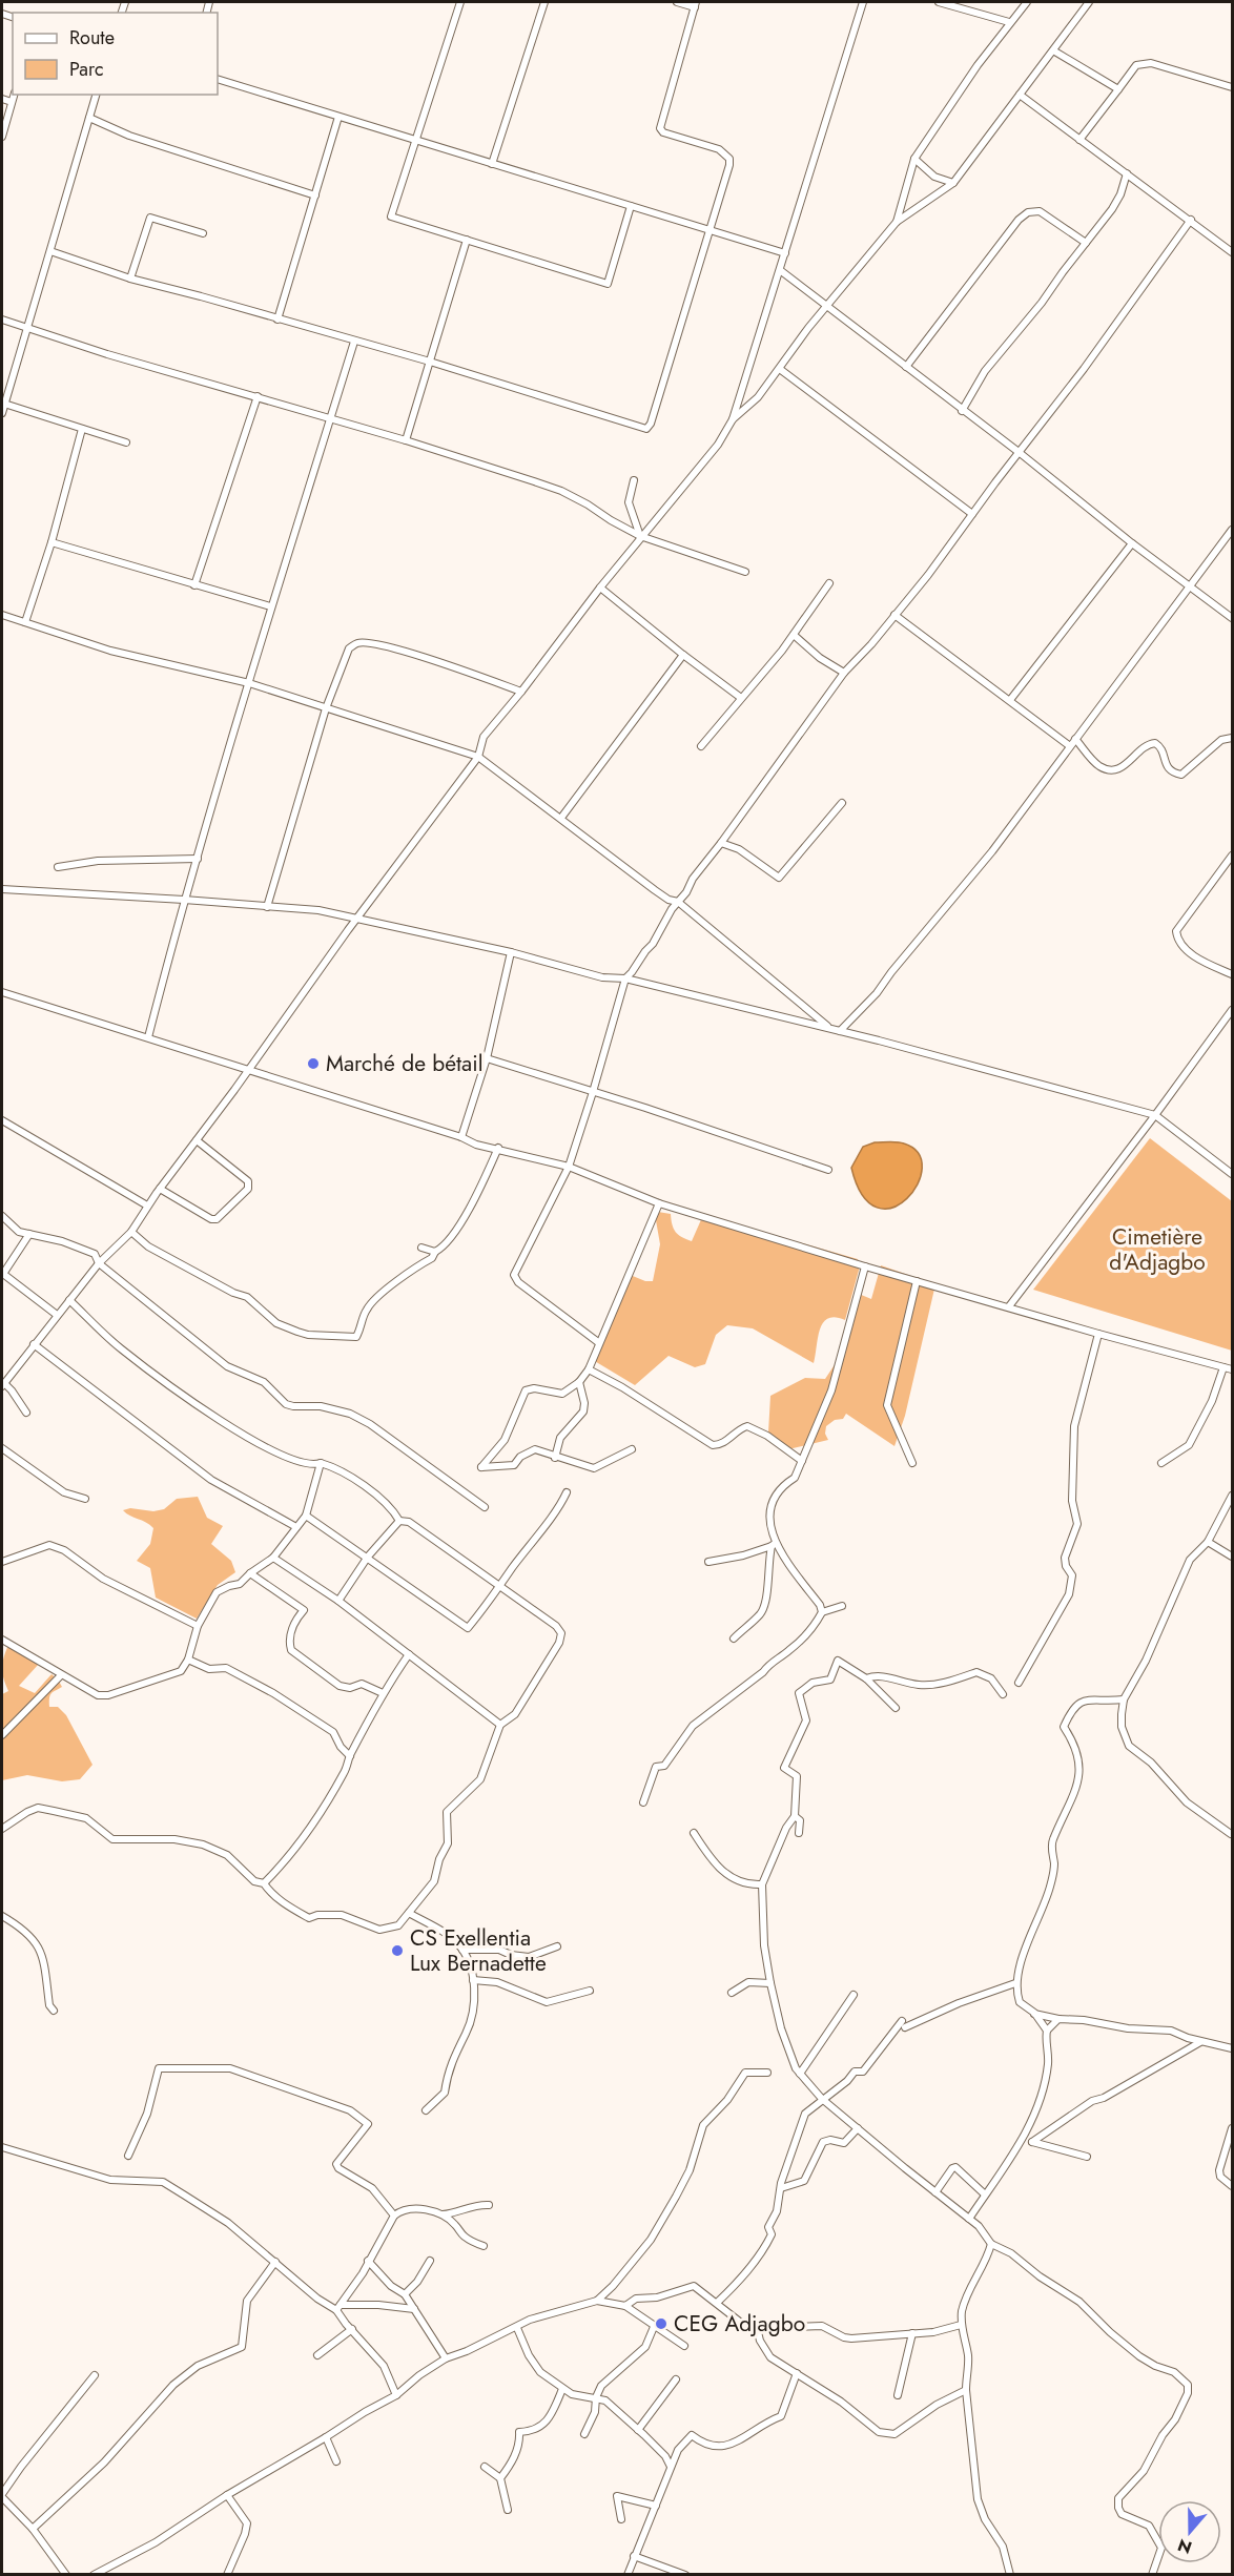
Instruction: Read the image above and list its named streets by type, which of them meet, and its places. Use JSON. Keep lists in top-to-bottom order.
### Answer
{
  "parks": ["Cimetière d'Adjagbo"],
  "places": ["Marché de bétail", "CS Exellentia Lux Bernadette", "CEG Adjagbo"],
  "legend": ["Route", "Parc"],
  "north": "bottom"
}
